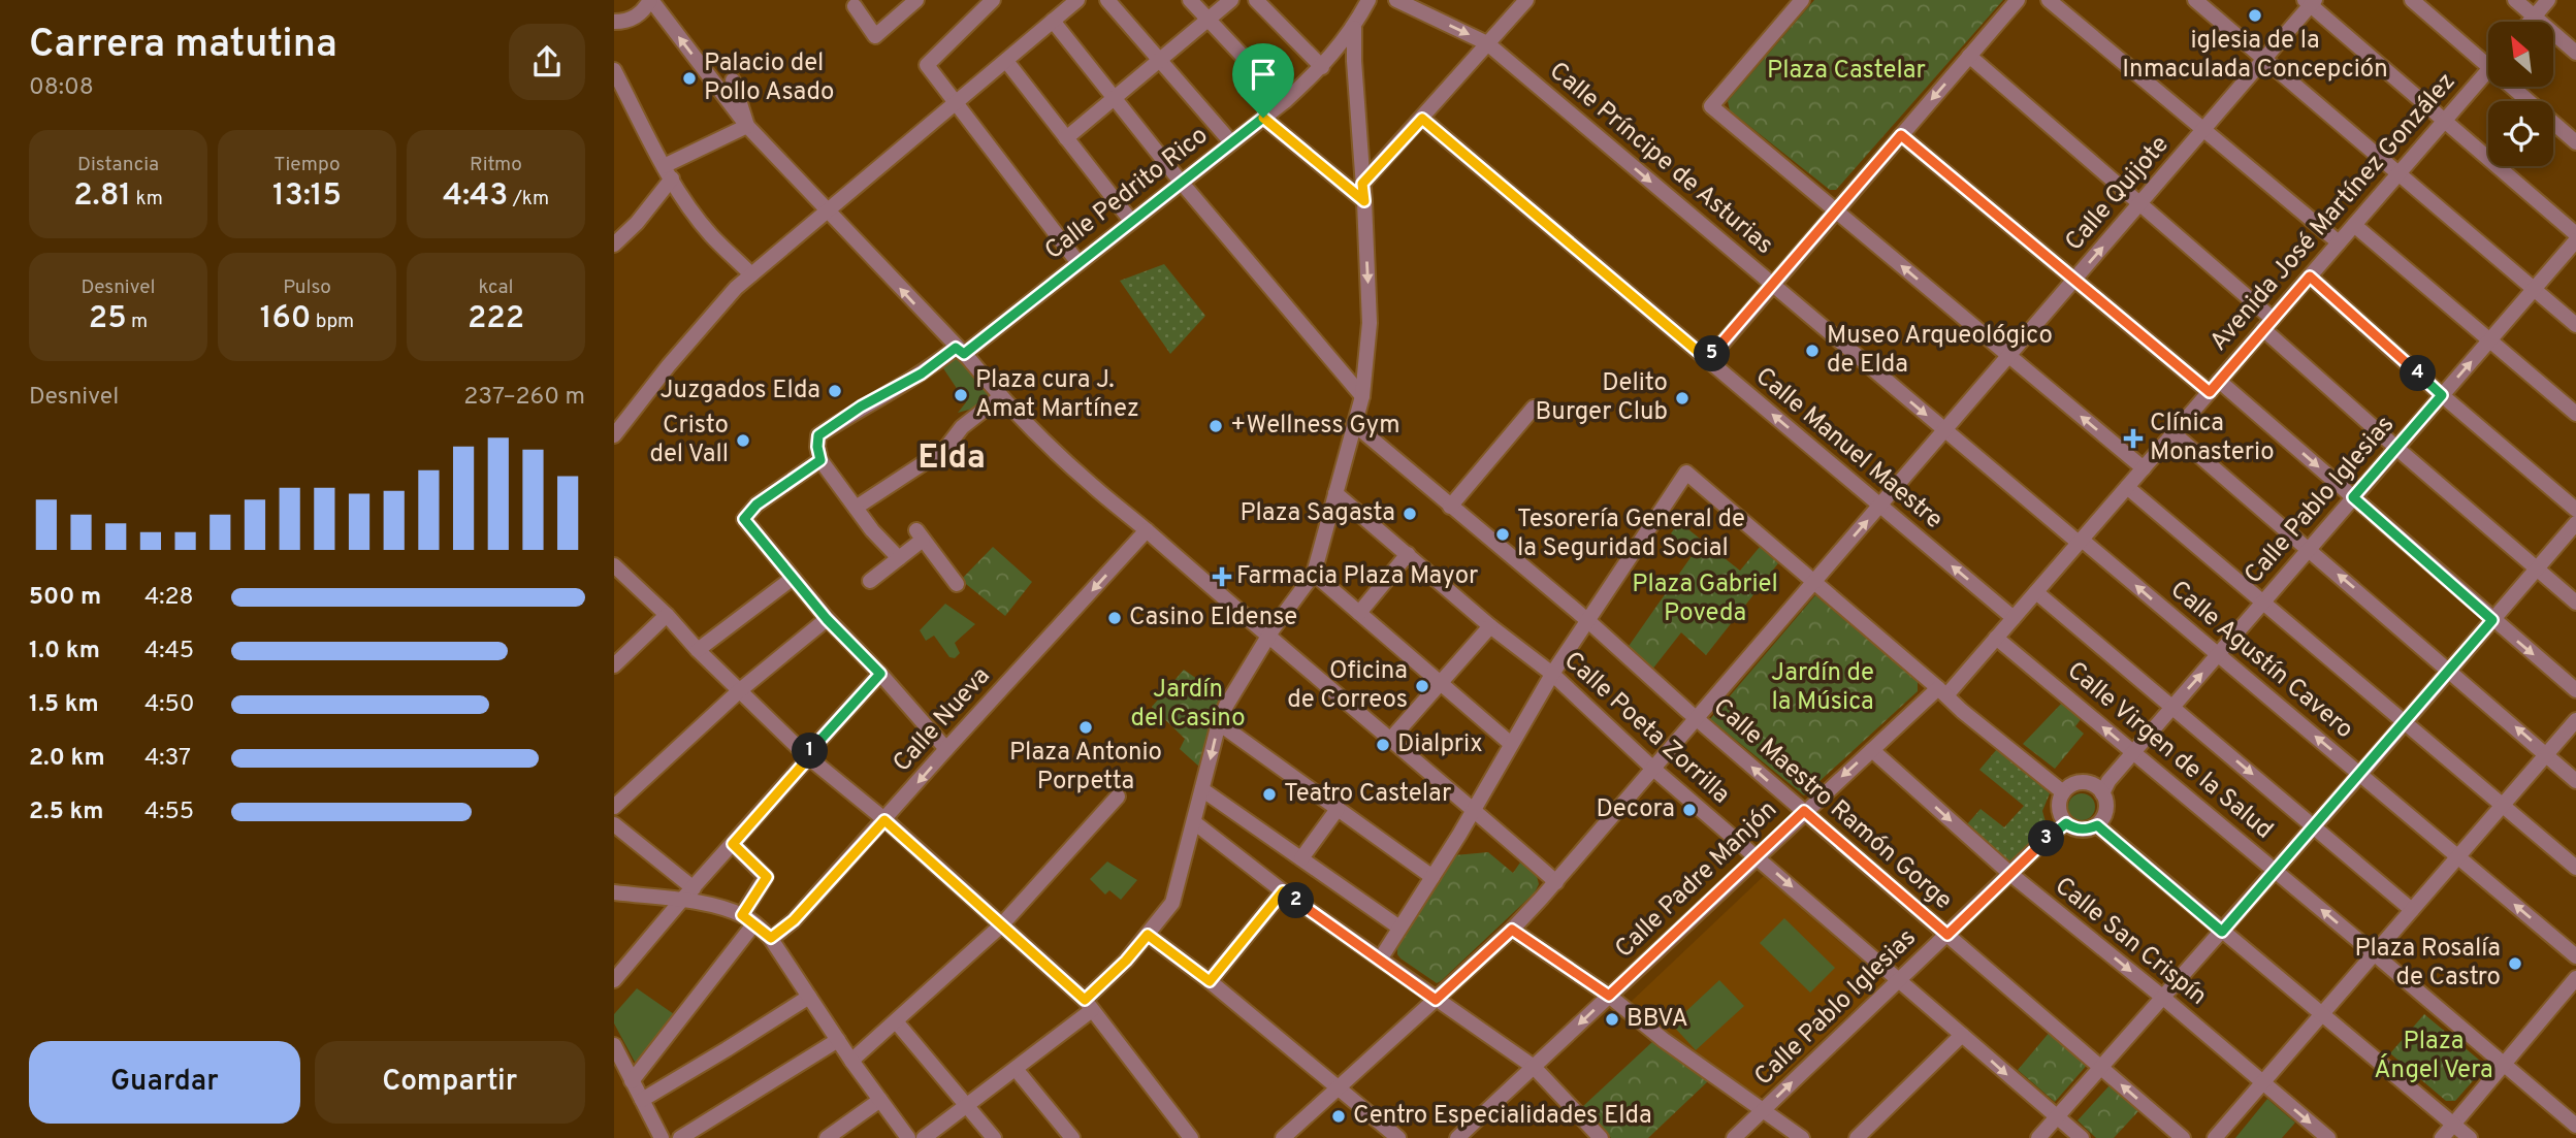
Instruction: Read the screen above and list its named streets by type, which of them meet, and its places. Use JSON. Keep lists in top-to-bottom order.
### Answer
{
  "streets": {
    "street": [
      "Calle Príncipe de Asturias",
      "Calle Pedrito Rico",
      "Calle Quijote",
      "Avenida José Martínez González",
      "Calle Manuel Maestre",
      "Calle Pablo Iglesias",
      "Calle Agustín Cavero",
      "Calle Nueva",
      "Calle Poeta Zorrilla",
      "Calle Virgen de la Salud",
      "Calle Maestro Ramón Gorge",
      "Calle Padre Manjón",
      "Calle San Crispín"
    ]
  },
  "crossings": [
    ["Calle Príncipe de Asturias", "Calle Quijote"],
    ["Calle Príncipe de Asturias", "Avenida José Martínez González"],
    ["Calle Príncipe de Asturias", "Calle Agustín Cavero"],
    ["Calle Quijote", "Calle Manuel Maestre"],
    ["Calle Quijote", "Calle Poeta Zorrilla"],
    ["Calle Quijote", "Calle Maestro Ramón Gorge"],
    ["Avenida José Martínez González", "Calle Manuel Maestre"],
    ["Avenida José Martínez González", "Calle Agustín Cavero"],
    ["Avenida José Martínez González", "Calle Virgen de la Salud"],
    ["Avenida José Martínez González", "Calle Padre Manjón"],
    ["Calle Pablo Iglesias", "Calle Agustín Cavero"],
    ["Calle Pablo Iglesias", "Calle Poeta Zorrilla"],
    ["Calle Pablo Iglesias", "Calle Virgen de la Salud"],
    ["Calle Pablo Iglesias", "Calle Maestro Ramón Gorge"],
    ["Calle Pablo Iglesias", "Calle San Crispín"],
    ["Calle Poeta Zorrilla", "Calle Padre Manjón"],
    ["Calle Maestro Ramón Gorge", "Calle Padre Manjón"],
    ["Calle Padre Manjón", "Calle San Crispín"]
  ],
  "one_way": ["Calle Nueva", "Calle Poeta Zorrilla"],
  "districts": ["Elda"],
  "parks": [
    "Plaza Castelar",
    "Plaza Gabriel Poveda",
    "Jardín de la Música",
    "Jardín del Casino",
    "Plaza Ángel Vera"
  ],
  "places": {
    "other": [
      "iglesia de la Inmaculada Concepción",
      "Palacio del Pollo Asado",
      "Museo Arqueológico de Elda",
      "Juzgados Elda",
      "Plaza cura J. Amat Martínez",
      "Delito Burger Club",
      "+Wellness Gym",
      "Cristo del Vall",
      "Plaza Sagasta",
      "Tesorería General de la Seguridad Social",
      "Casino Eldense",
      "Oficina de Correos",
      "Plaza Antonio Porpetta",
      "Dialprix",
      "Teatro Castelar",
      "Decora",
      "Plaza Rosalía de Castro",
      "BBVA",
      "Centro Especialidades Elda"
    ],
    "health": ["Clínica Monasterio", "Farmacia Plaza Mayor"]
  },
  "north": "top left",
  "page": {
    "heading": ["Carrera matutina", "08:08"],
    "stats": [
      ["Distancia", "2.81 km"],
      ["Tiempo", "13:15"],
      ["Ritmo", "4:43 /km"],
      ["Desnivel", "25 m"],
      ["Pulso", "160 bpm"],
      ["kcal", "222"]
    ],
    "pins": [
      "5",
      "4",
      "1",
      "3",
      "2"
    ],
    "chart": ["Desnivel", "237–260 m"],
    "list": [
      {
        "name": "500 m",
        "note": "4:28"
      },
      {
        "name": "1.0 km",
        "note": "4:45"
      },
      {
        "name": "1.5 km",
        "note": "4:50"
      },
      {
        "name": "2.0 km",
        "note": "4:37"
      },
      {
        "name": "2.5 km",
        "note": "4:55"
      }
    ],
    "buttons": ["Guardar", "Compartir"]
  }
}
